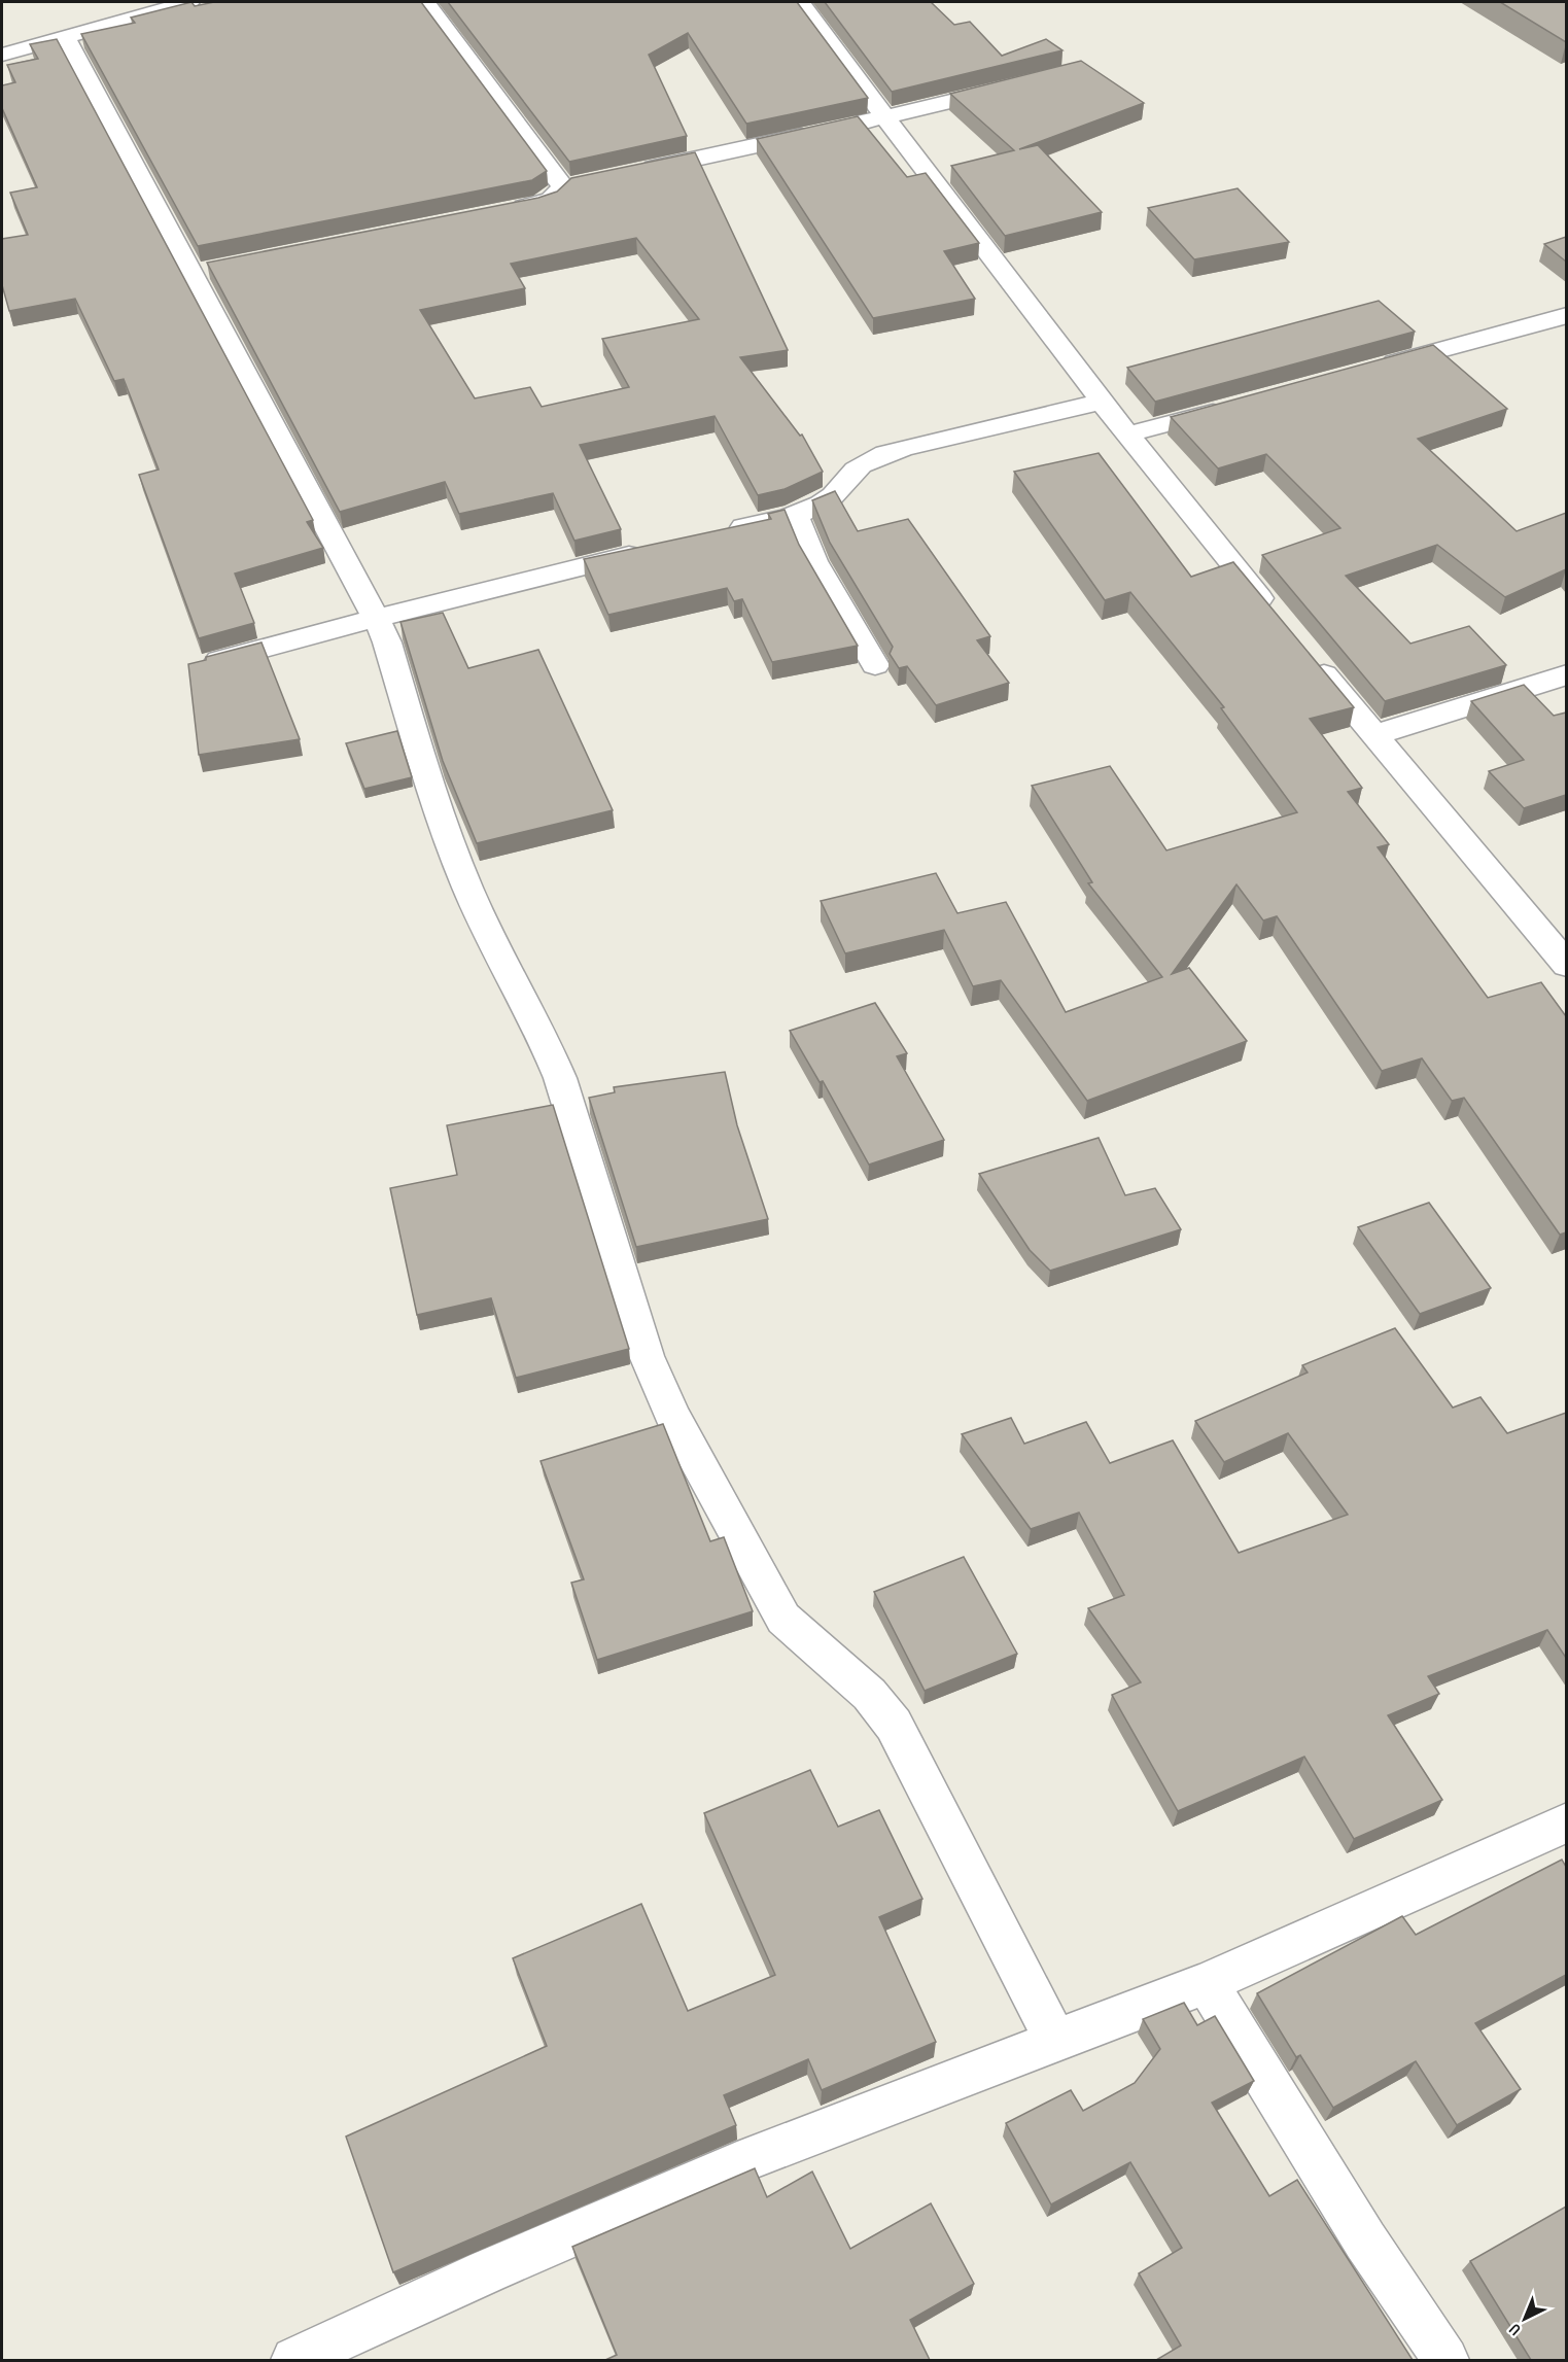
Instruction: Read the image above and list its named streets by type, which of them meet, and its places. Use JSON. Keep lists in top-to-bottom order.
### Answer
{
  "north": "bottom left"
}
